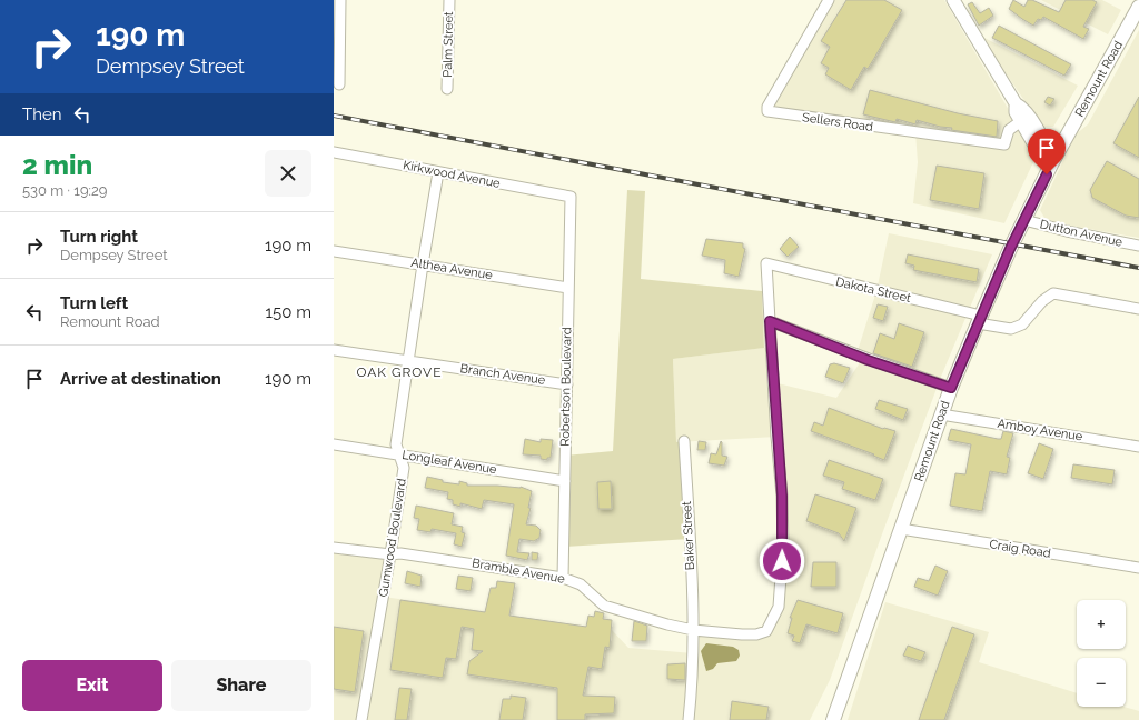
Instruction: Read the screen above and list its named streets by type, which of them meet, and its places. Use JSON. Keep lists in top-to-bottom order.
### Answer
{
  "streets": {
    "main road": ["Remount Road"],
    "street": [
      "Palm Street",
      "Sellers Road",
      "Kirkwood Avenue",
      "Dutton Avenue",
      "Althea Avenue",
      "Dakota Street",
      "Branch Avenue",
      "Robertson Boulevard",
      "Amboy Avenue",
      "Longleaf Avenue",
      "Baker Street",
      "Gumwood Boulevard",
      "Craig Road",
      "Bramble Avenue"
    ]
  },
  "crossings": [
    ["Remount Road", "Dutton Avenue"],
    ["Remount Road", "Dakota Street"],
    ["Remount Road", "Amboy Avenue"],
    ["Remount Road", "Craig Road"],
    ["Kirkwood Avenue", "Robertson Boulevard"],
    ["Kirkwood Avenue", "Gumwood Boulevard"],
    ["Althea Avenue", "Robertson Boulevard"],
    ["Althea Avenue", "Gumwood Boulevard"],
    ["Branch Avenue", "Robertson Boulevard"],
    ["Branch Avenue", "Gumwood Boulevard"],
    ["Robertson Boulevard", "Longleaf Avenue"],
    ["Robertson Boulevard", "Bramble Avenue"],
    ["Longleaf Avenue", "Gumwood Boulevard"],
    ["Baker Street", "Bramble Avenue"],
    ["Gumwood Boulevard", "Bramble Avenue"]
  ],
  "districts": ["OAK GROVE"],
  "page": {
    "turn": ["190 m", "Dempsey Street"],
    "then": "Then",
    "heading": ["2 min", "530 m · 19:29"],
    "list": [
      {
        "name": "Turn right",
        "note": "Dempsey Street",
        "value": "190 m"
      },
      {
        "name": "Turn left",
        "note": "Remount Road",
        "value": "150 m"
      },
      {
        "name": "Arrive at destination",
        "value": "190 m"
      }
    ],
    "map_buttons": ["+", "−"],
    "buttons": ["Exit", "Share"]
  }
}
